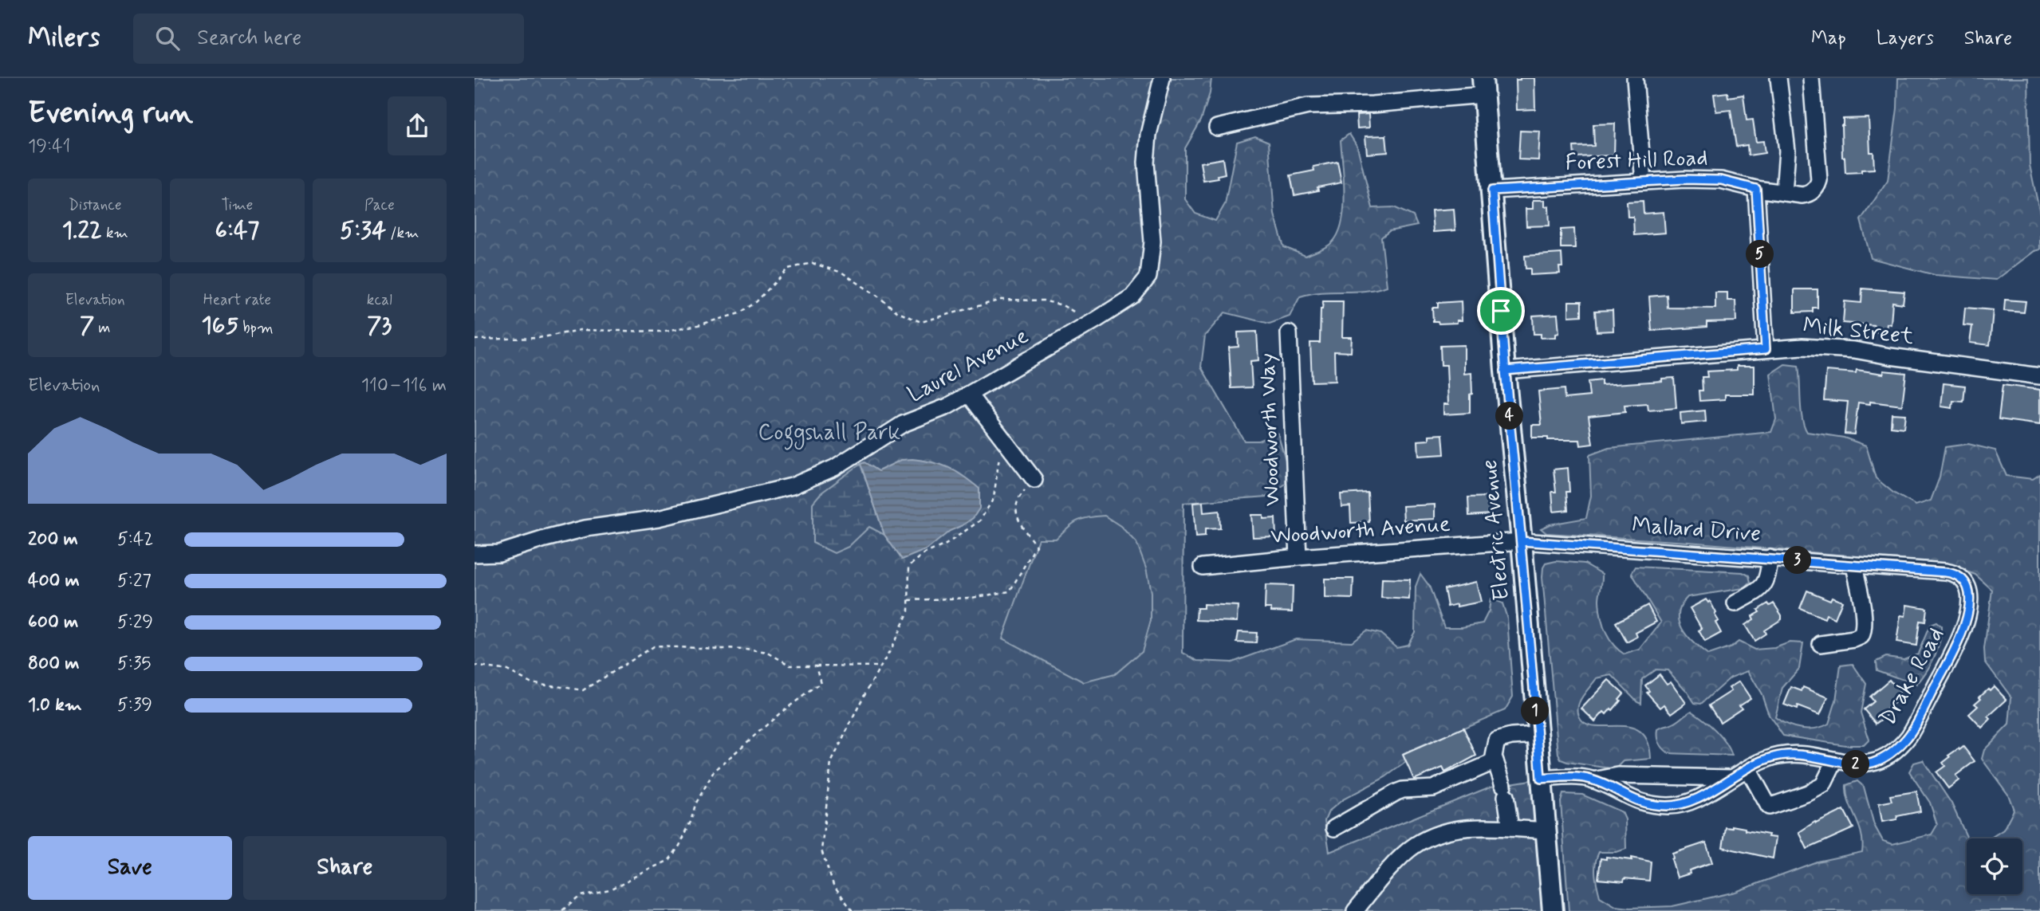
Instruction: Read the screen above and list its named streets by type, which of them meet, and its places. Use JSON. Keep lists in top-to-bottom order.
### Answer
{
  "streets": {
    "main road": ["Electric Avenue"],
    "street": [
      "Forest Hill Road",
      "Milk Street",
      "Laurel Avenue",
      "Woodworth Way",
      "Mallard Drive",
      "Woodworth Avenue",
      "Drake Road"
    ]
  },
  "crossings": [
    ["Forest Hill Road", "Electric Avenue"],
    ["Milk Street", "Electric Avenue"],
    ["Woodworth Way", "Woodworth Avenue"],
    ["Electric Avenue", "Mallard Drive"],
    ["Electric Avenue", "Woodworth Avenue"],
    ["Electric Avenue", "Drake Road"],
    ["Mallard Drive", "Woodworth Avenue"],
    ["Mallard Drive", "Drake Road"]
  ],
  "parks": ["Coggshall Park"],
  "page": {
    "header": "Milers",
    "search": "Search here",
    "nav": ["Map", "Layers", "Share"],
    "heading": ["Evening run", "19:41"],
    "stats": [
      ["Distance", "1.22 km"],
      ["Time", "6:47"],
      ["Pace", "5:34 /km"],
      ["Elevation", "7 m"],
      ["Heart rate", "165 bpm"],
      ["kcal", "73"]
    ],
    "pins": [
      "5",
      "4",
      "3",
      "1",
      "2"
    ],
    "chart": ["Elevation", "110–116 m"],
    "list": [
      {
        "name": "200 m",
        "note": "5:42"
      },
      {
        "name": "400 m",
        "note": "5:27"
      },
      {
        "name": "600 m",
        "note": "5:29"
      },
      {
        "name": "800 m",
        "note": "5:35"
      },
      {
        "name": "1.0 km",
        "note": "5:39"
      }
    ],
    "buttons": ["Save", "Share"]
  }
}
